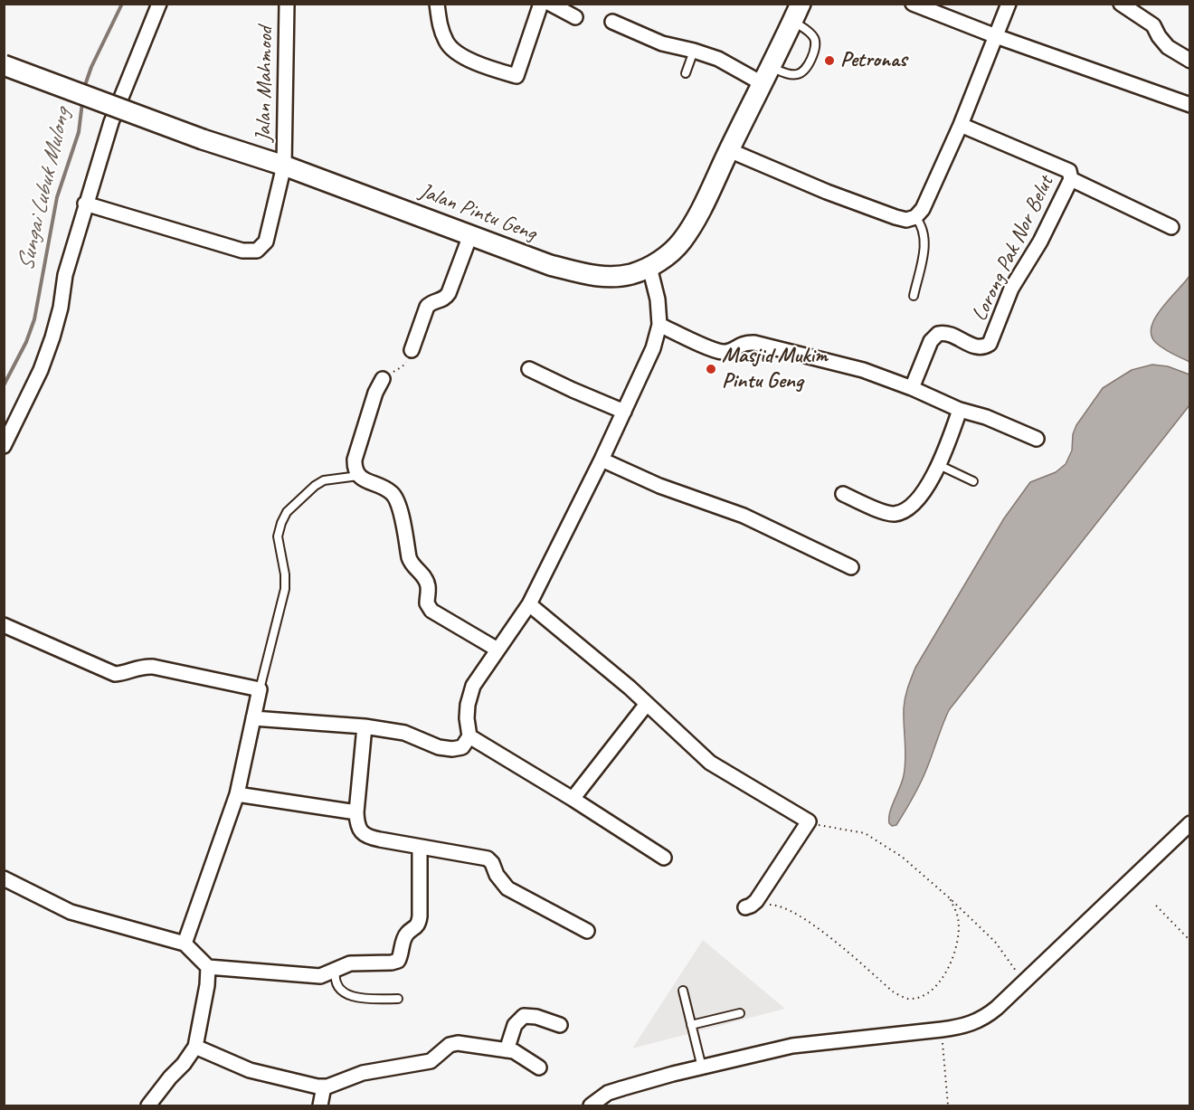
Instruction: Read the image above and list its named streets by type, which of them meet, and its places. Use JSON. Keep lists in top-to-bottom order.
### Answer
{
  "streets": {
    "main road": ["Jalan Pintu Geng"],
    "street": ["Jalan Mahmood", "Lorong Pak Nor Belut"]
  },
  "crossings": [
    ["Jalan Mahmood", "Jalan Pintu Geng"]
  ],
  "water": ["Sungai Lubuk Mulong"],
  "places": ["Petronas", "Masjid Mukim Pintu Geng"]
}
